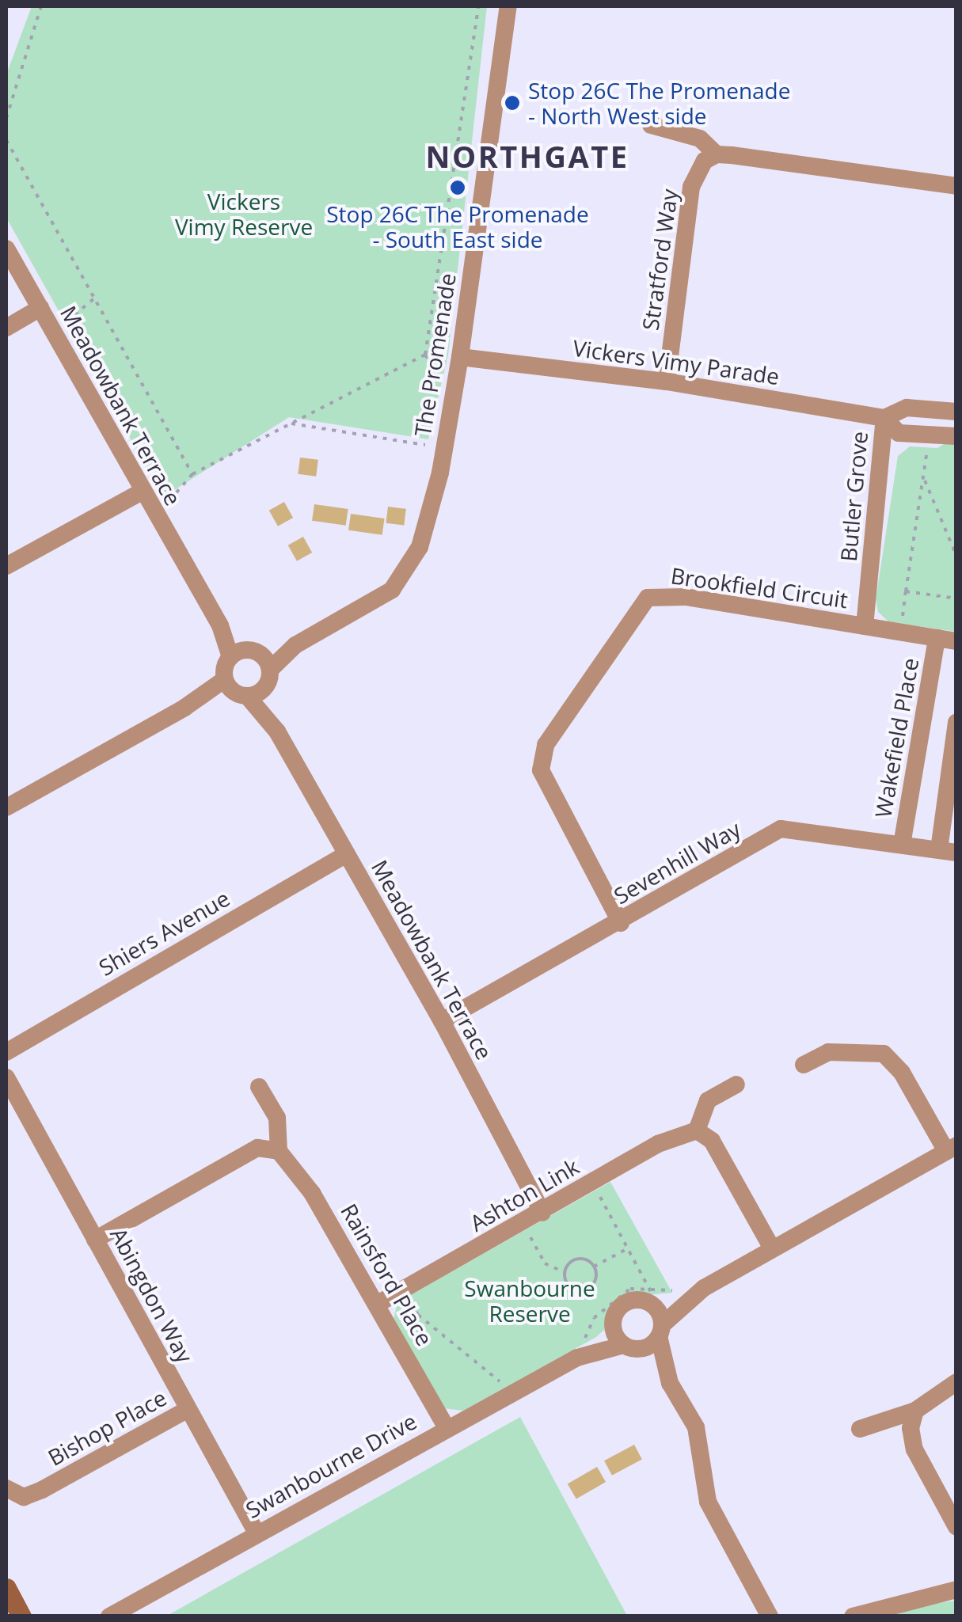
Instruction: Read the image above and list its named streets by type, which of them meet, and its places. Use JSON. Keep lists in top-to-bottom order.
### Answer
{
  "streets": {
    "street": [
      "Stratford Way",
      "The Promenade",
      "Vickers Vimy Parade",
      "Meadowbank Terrace",
      "Butler Grove",
      "Brookfield Circuit",
      "Wakefield Place",
      "Sevenhill Way",
      "Shiers Avenue",
      "Ashton Link",
      "Rainsford Place",
      "Abingdon Way",
      "Bishop Place",
      "Swanbourne Drive"
    ]
  },
  "crossings": [
    ["Stratford Way", "Vickers Vimy Parade"],
    ["The Promenade", "Vickers Vimy Parade"],
    ["The Promenade", "Meadowbank Terrace"],
    ["Vickers Vimy Parade", "Butler Grove"],
    ["Meadowbank Terrace", "Sevenhill Way"],
    ["Meadowbank Terrace", "Shiers Avenue"],
    ["Meadowbank Terrace", "Ashton Link"],
    ["Butler Grove", "Brookfield Circuit"],
    ["Brookfield Circuit", "Wakefield Place"],
    ["Brookfield Circuit", "Sevenhill Way"],
    ["Wakefield Place", "Sevenhill Way"],
    ["Ashton Link", "Rainsford Place"],
    ["Rainsford Place", "Swanbourne Drive"],
    ["Abingdon Way", "Bishop Place"],
    ["Abingdon Way", "Swanbourne Drive"]
  ],
  "districts": ["NORTHGATE"],
  "parks": ["Vickers Vimy Reserve", "Swanbourne Reserve"],
  "places": ["Stop 26C The Promenade - North West side", "Stop 26C The Promenade - South East side"]
}
